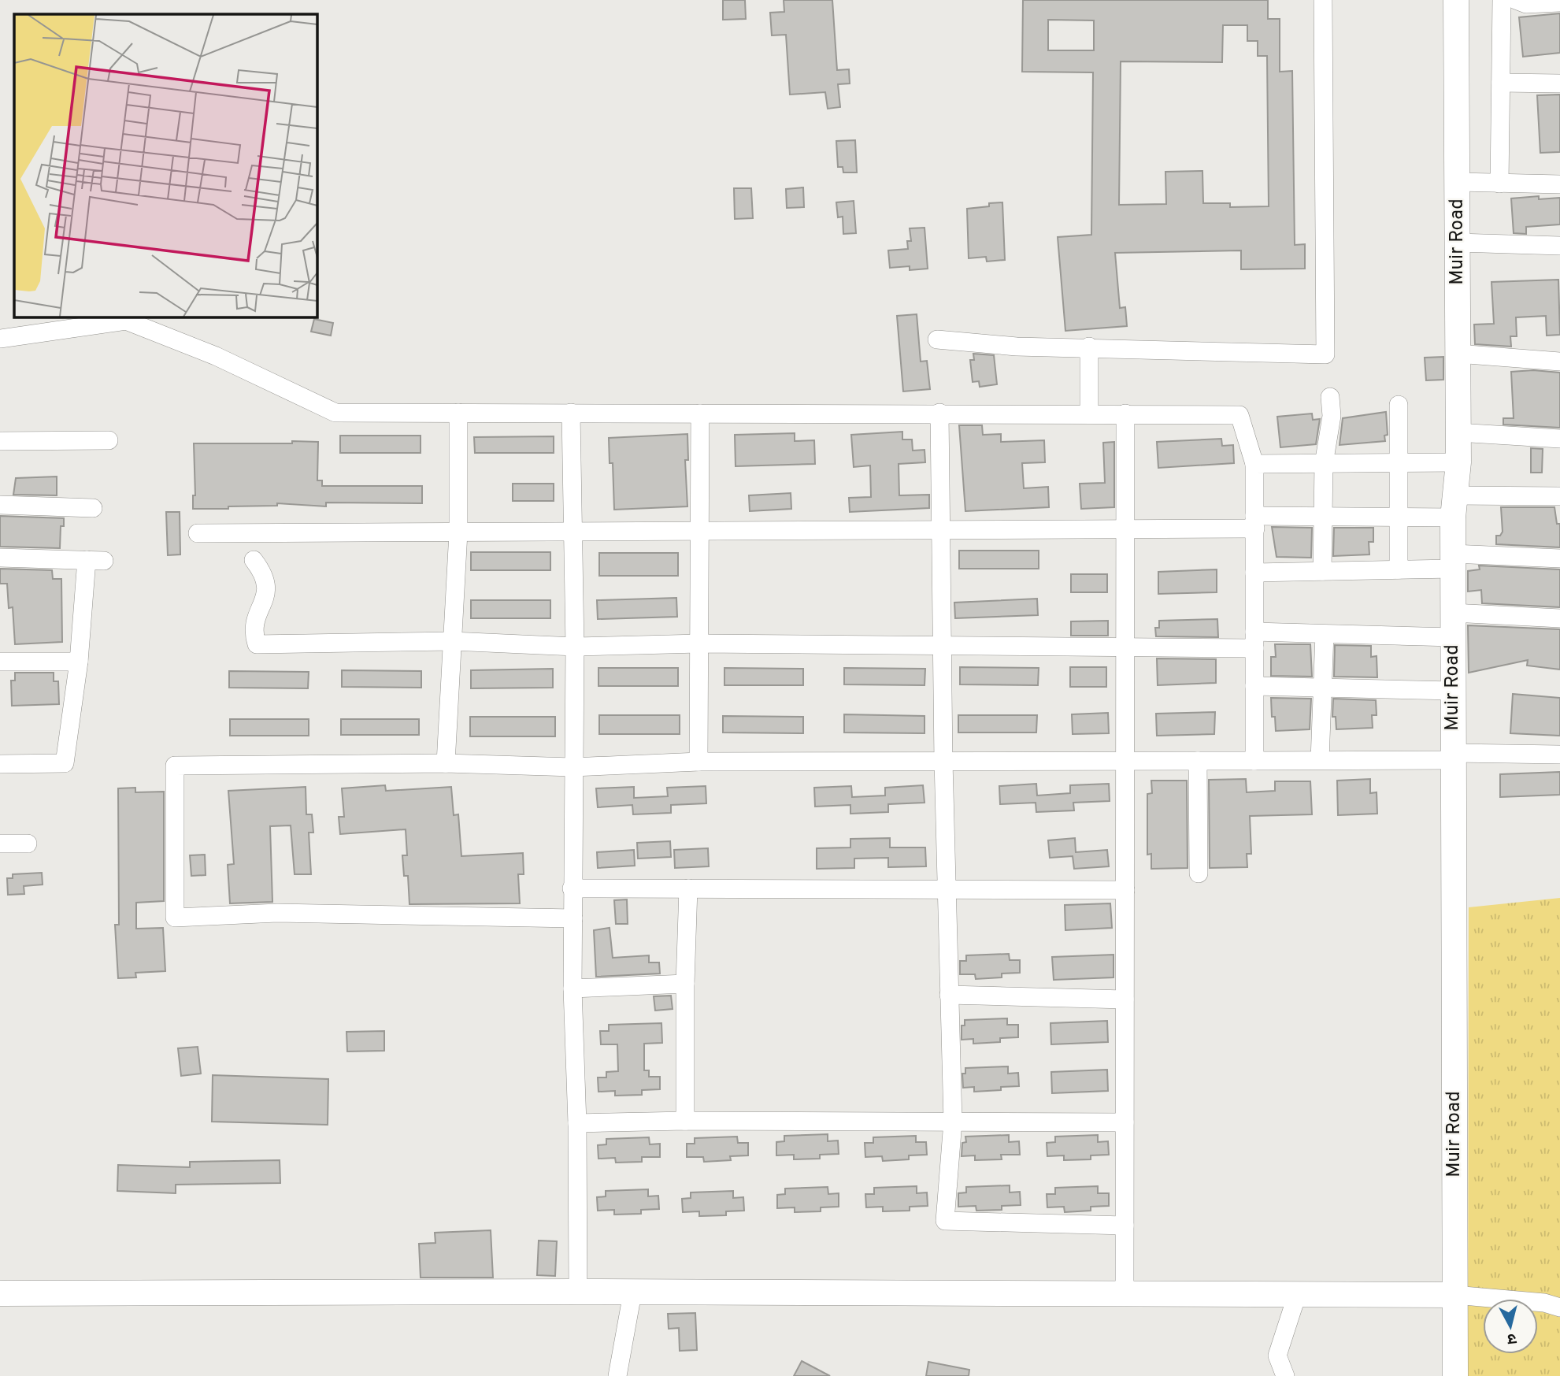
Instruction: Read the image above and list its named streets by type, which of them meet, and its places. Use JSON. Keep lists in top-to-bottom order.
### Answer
{
  "streets": {
    "street": ["Muir Road"]
  },
  "north": "bottom"
}
